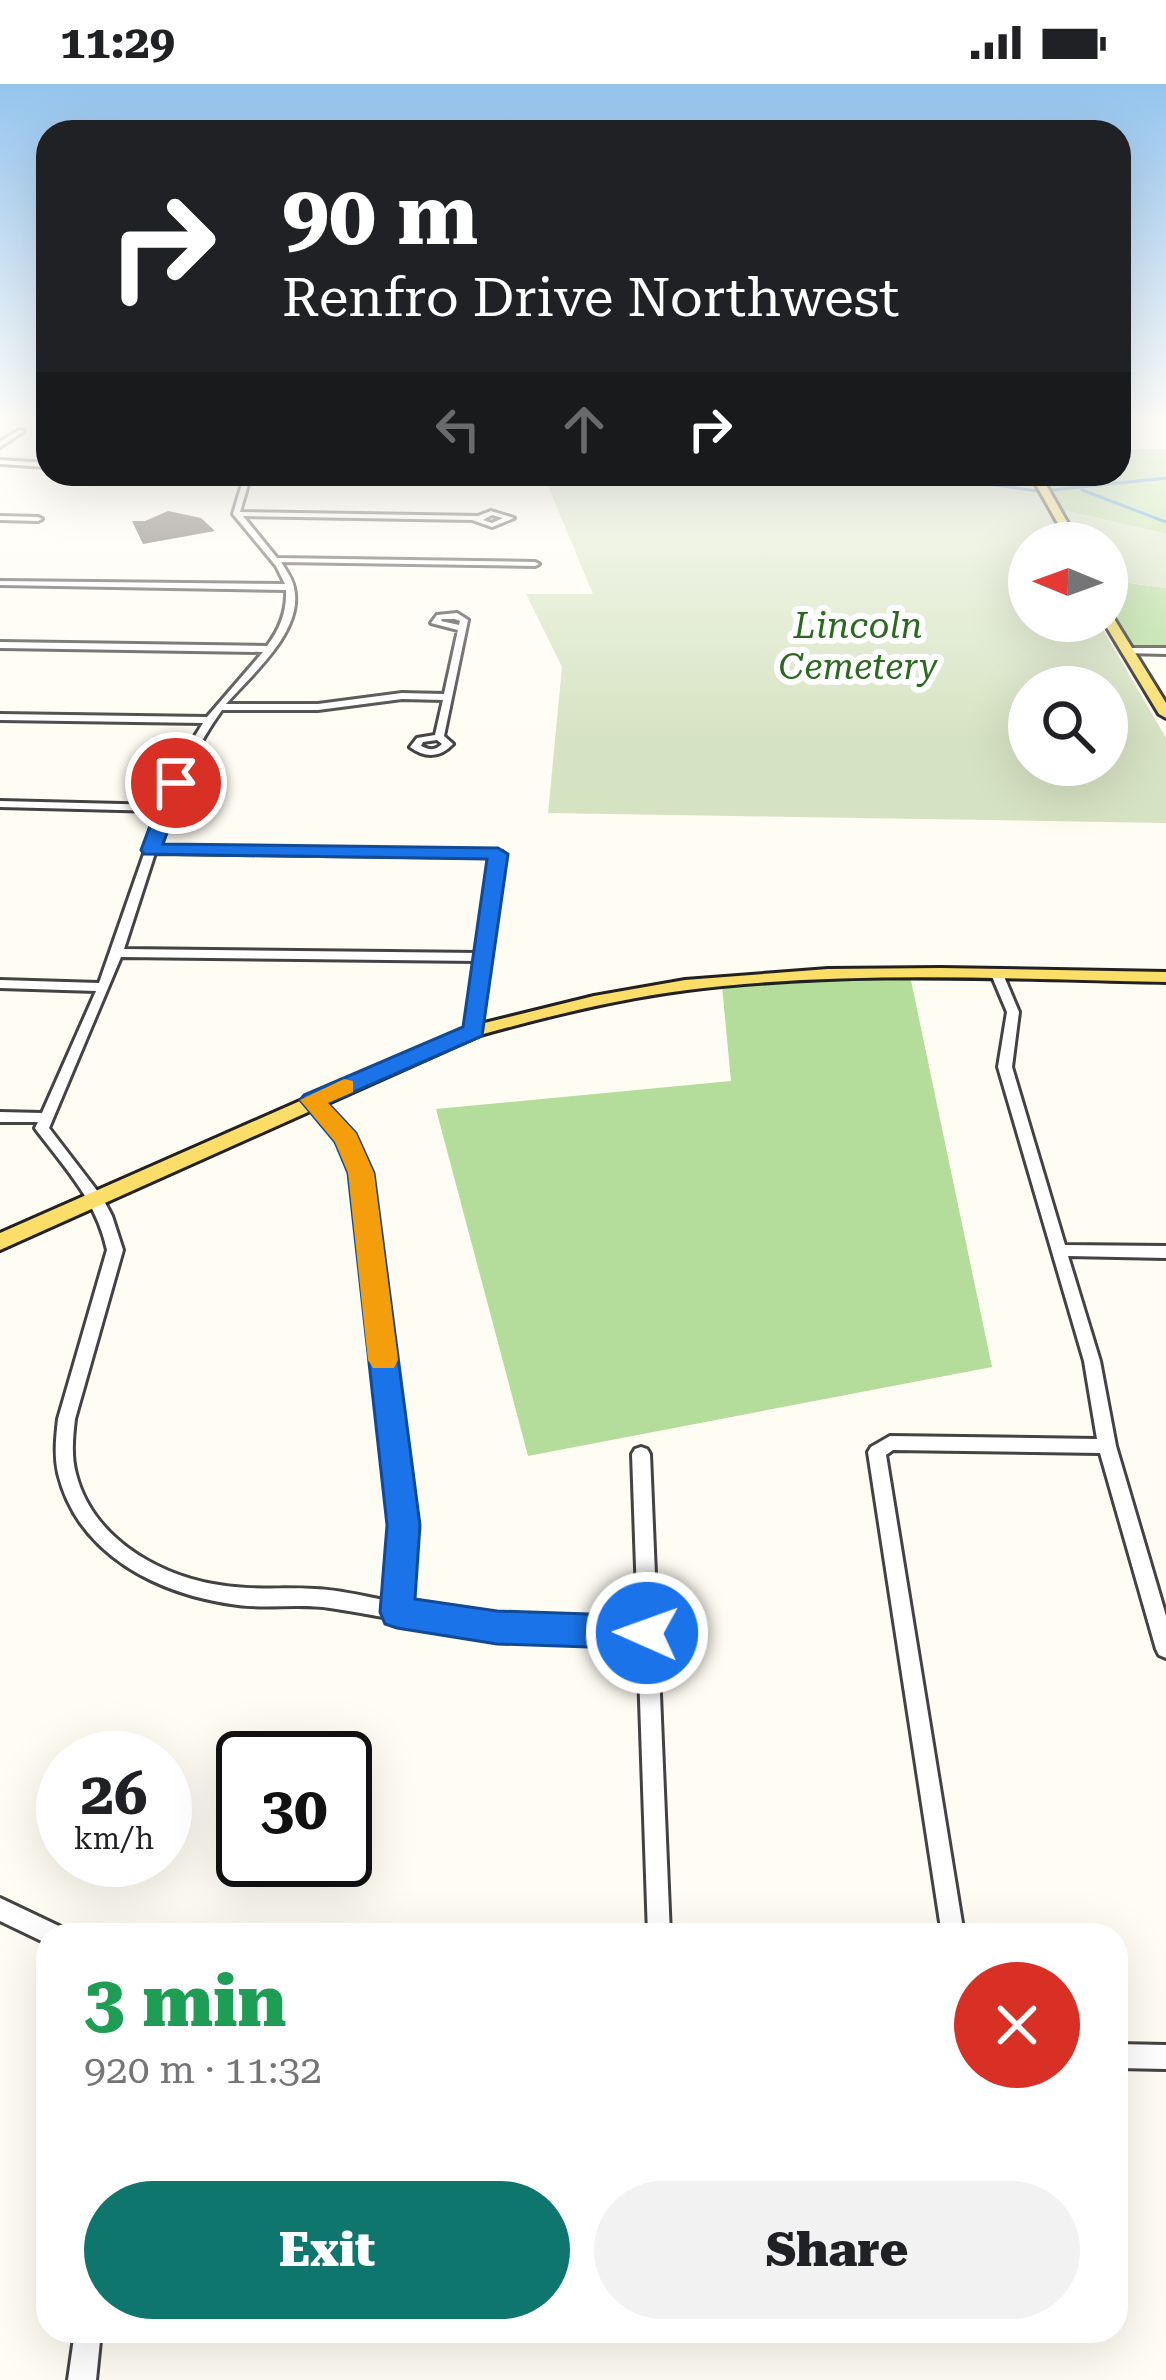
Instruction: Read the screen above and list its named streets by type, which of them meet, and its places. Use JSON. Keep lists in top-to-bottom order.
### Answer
{
  "parks": ["Lincoln Cemetery"],
  "north": "left",
  "page": {
    "status": "11:29",
    "turn": ["90 m", "Renfro Drive Northwest"],
    "speed": "26 km/h",
    "limit": "30",
    "heading": ["3 min", "920 m · 11:32"],
    "buttons": ["Exit", "Share"]
  }
}
